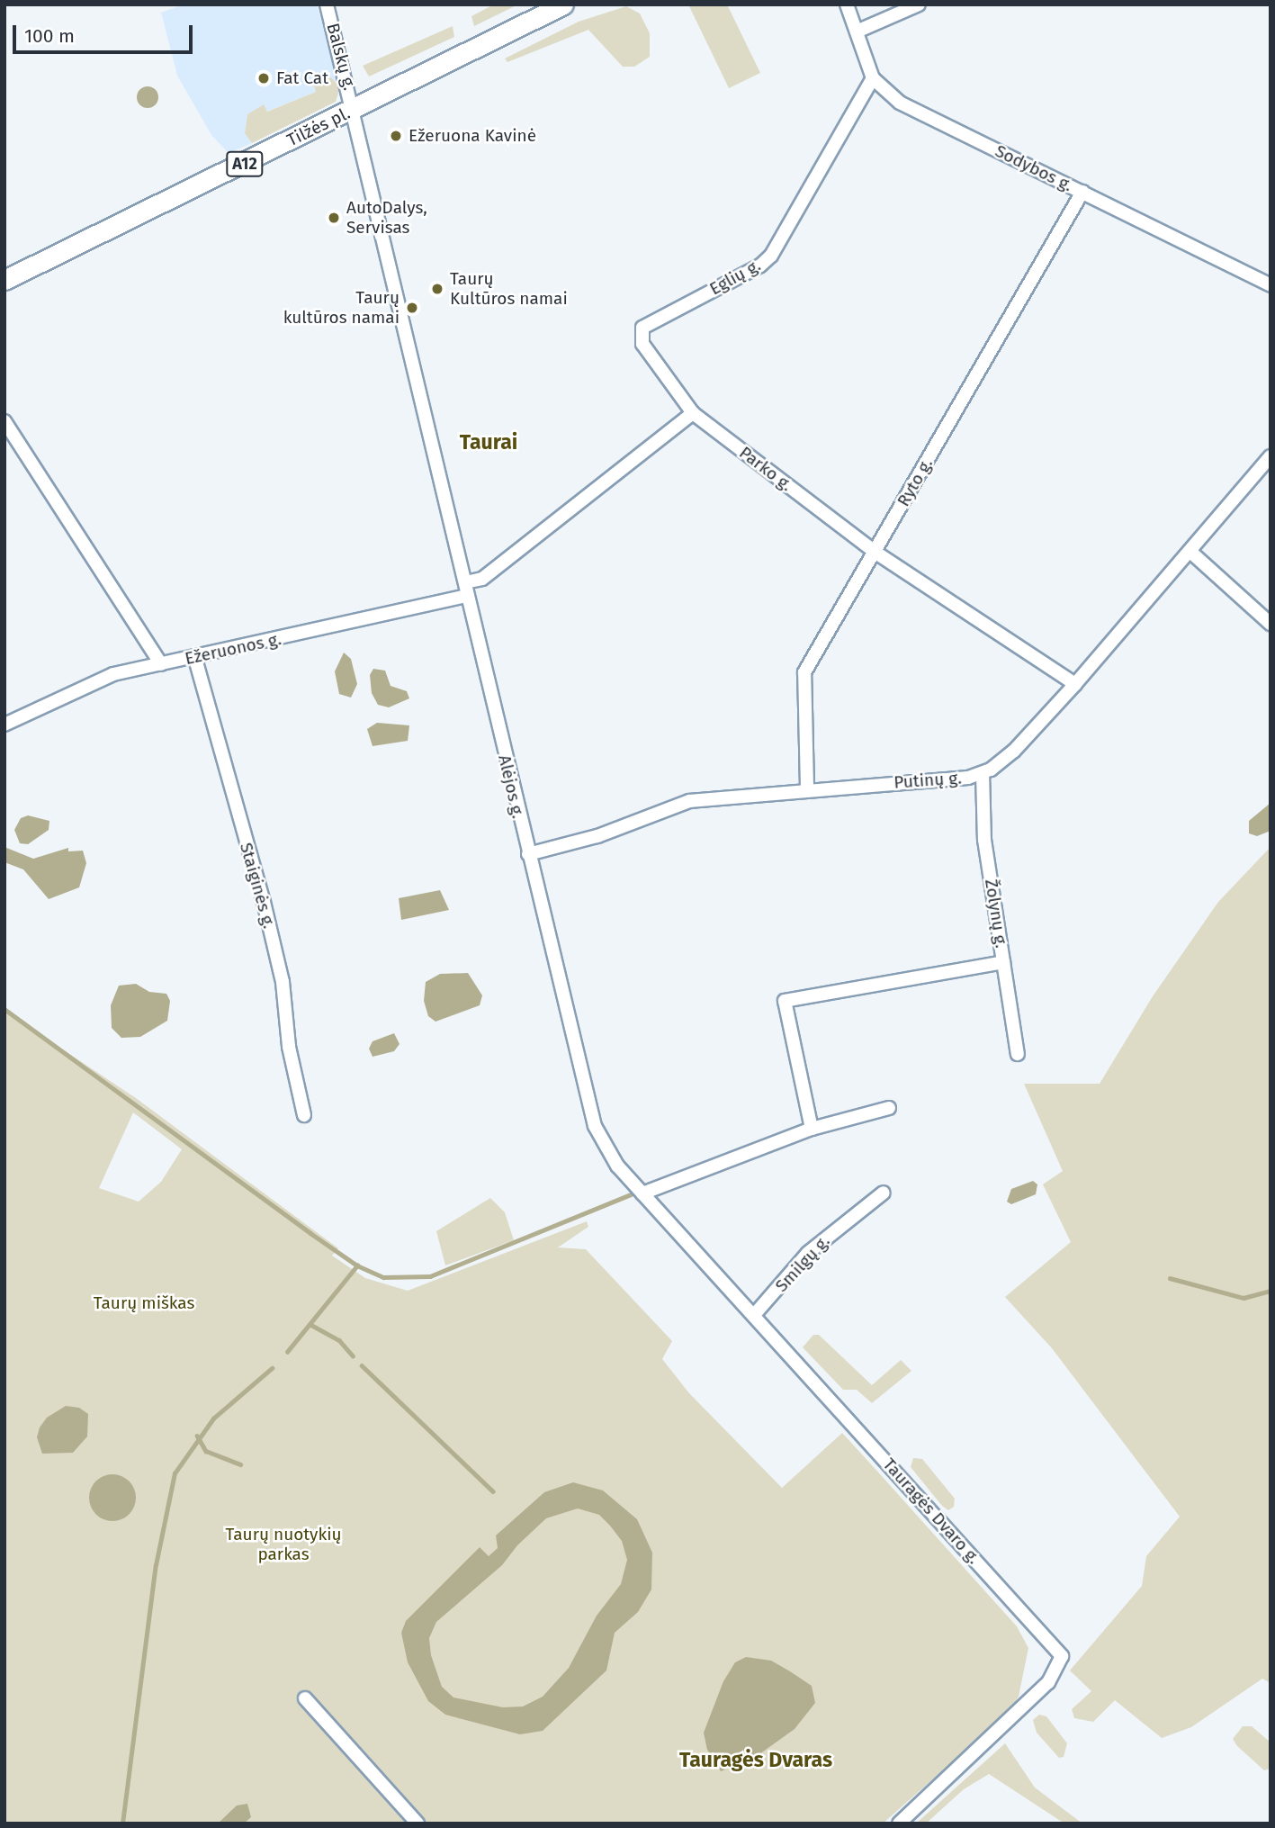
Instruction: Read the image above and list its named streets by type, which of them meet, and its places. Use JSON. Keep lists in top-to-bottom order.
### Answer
{
  "streets": {
    "highway": ["Tilžės pl.", "A12"],
    "street": [
      "Balskų g.",
      "Sodybos g.",
      "Eglių g.",
      "Parko g.",
      "Ryto g.",
      "Ežeruonos g.",
      "Putinų g.",
      "Alėjos g.",
      "Staiginės g.",
      "Žolynų g.",
      "Smilgų g.",
      "Tauragės Dvaro g."
    ]
  },
  "crossings": [
    ["Balskų g.", "Tilžės pl."],
    ["Balskų g.", "Alėjos g."],
    ["Tilžės pl.", "Alėjos g."],
    ["Sodybos g.", "Eglių g."],
    ["Sodybos g.", "Ryto g."],
    ["Eglių g.", "Parko g."],
    ["Parko g.", "Ryto g."],
    ["Parko g.", "Putinų g."],
    ["Ryto g.", "Putinų g."],
    ["Ežeruonos g.", "Alėjos g."],
    ["Ežeruonos g.", "Staiginės g."],
    ["Putinų g.", "Alėjos g."],
    ["Putinų g.", "Žolynų g."],
    ["Alėjos g.", "Tauragės Dvaro g."],
    ["Smilgų g.", "Tauragės Dvaro g."]
  ],
  "districts": ["Taurai", "Tauragės Dvaras"],
  "parks": ["Taurų miškas", "Taurų nuotykių parkas"],
  "places": [
    "Fat Cat",
    "Ežeruona Kavinė",
    "AutoDalys, Servisas",
    "Taurų Kultūros namai",
    "Taurų kultūros namai"
  ],
  "scale_bar": "100 m"
}
